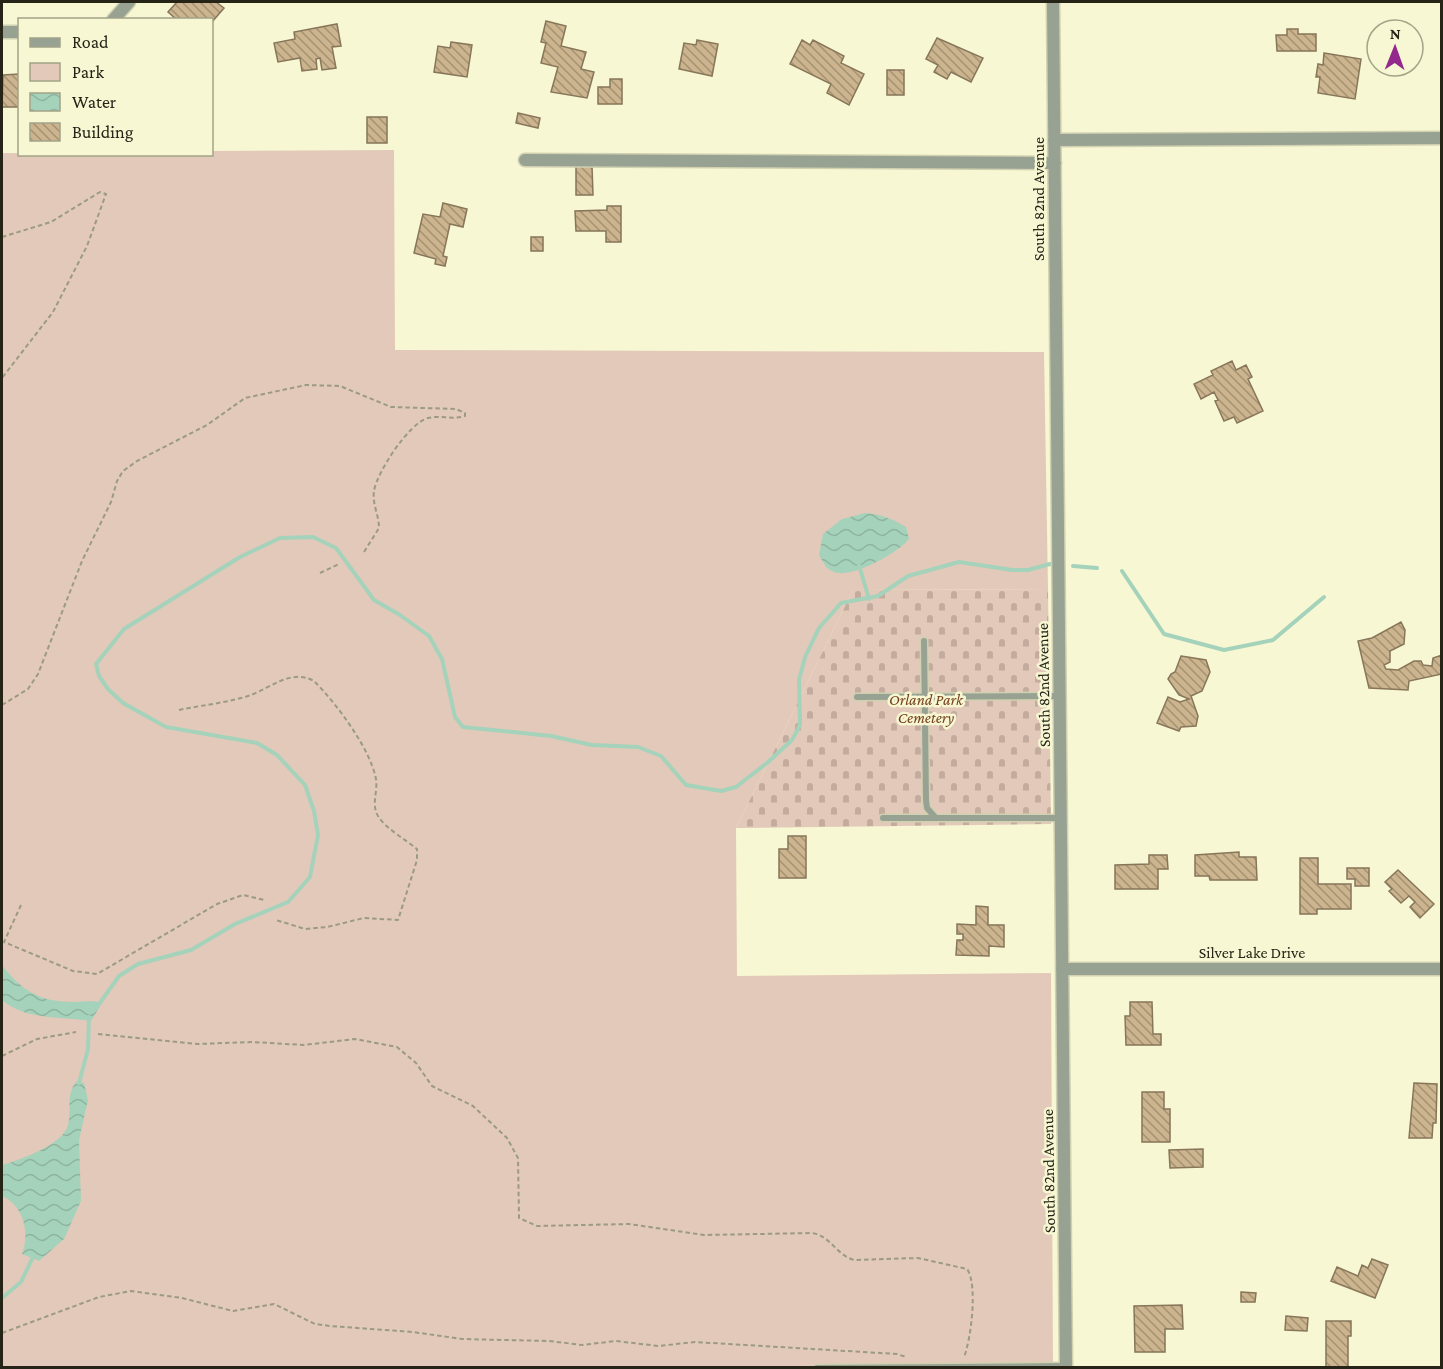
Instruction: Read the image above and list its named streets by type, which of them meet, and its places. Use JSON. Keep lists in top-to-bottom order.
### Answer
{
  "streets": {
    "street": ["South 82nd Avenue", "Silver Lake Drive"]
  },
  "crossings": [
    ["South 82nd Avenue", "Silver Lake Drive"]
  ],
  "parks": ["Orland Park Cemetery"],
  "legend": [
    "Road",
    "Park",
    "Water",
    "Building"
  ],
  "north": "top"
}
